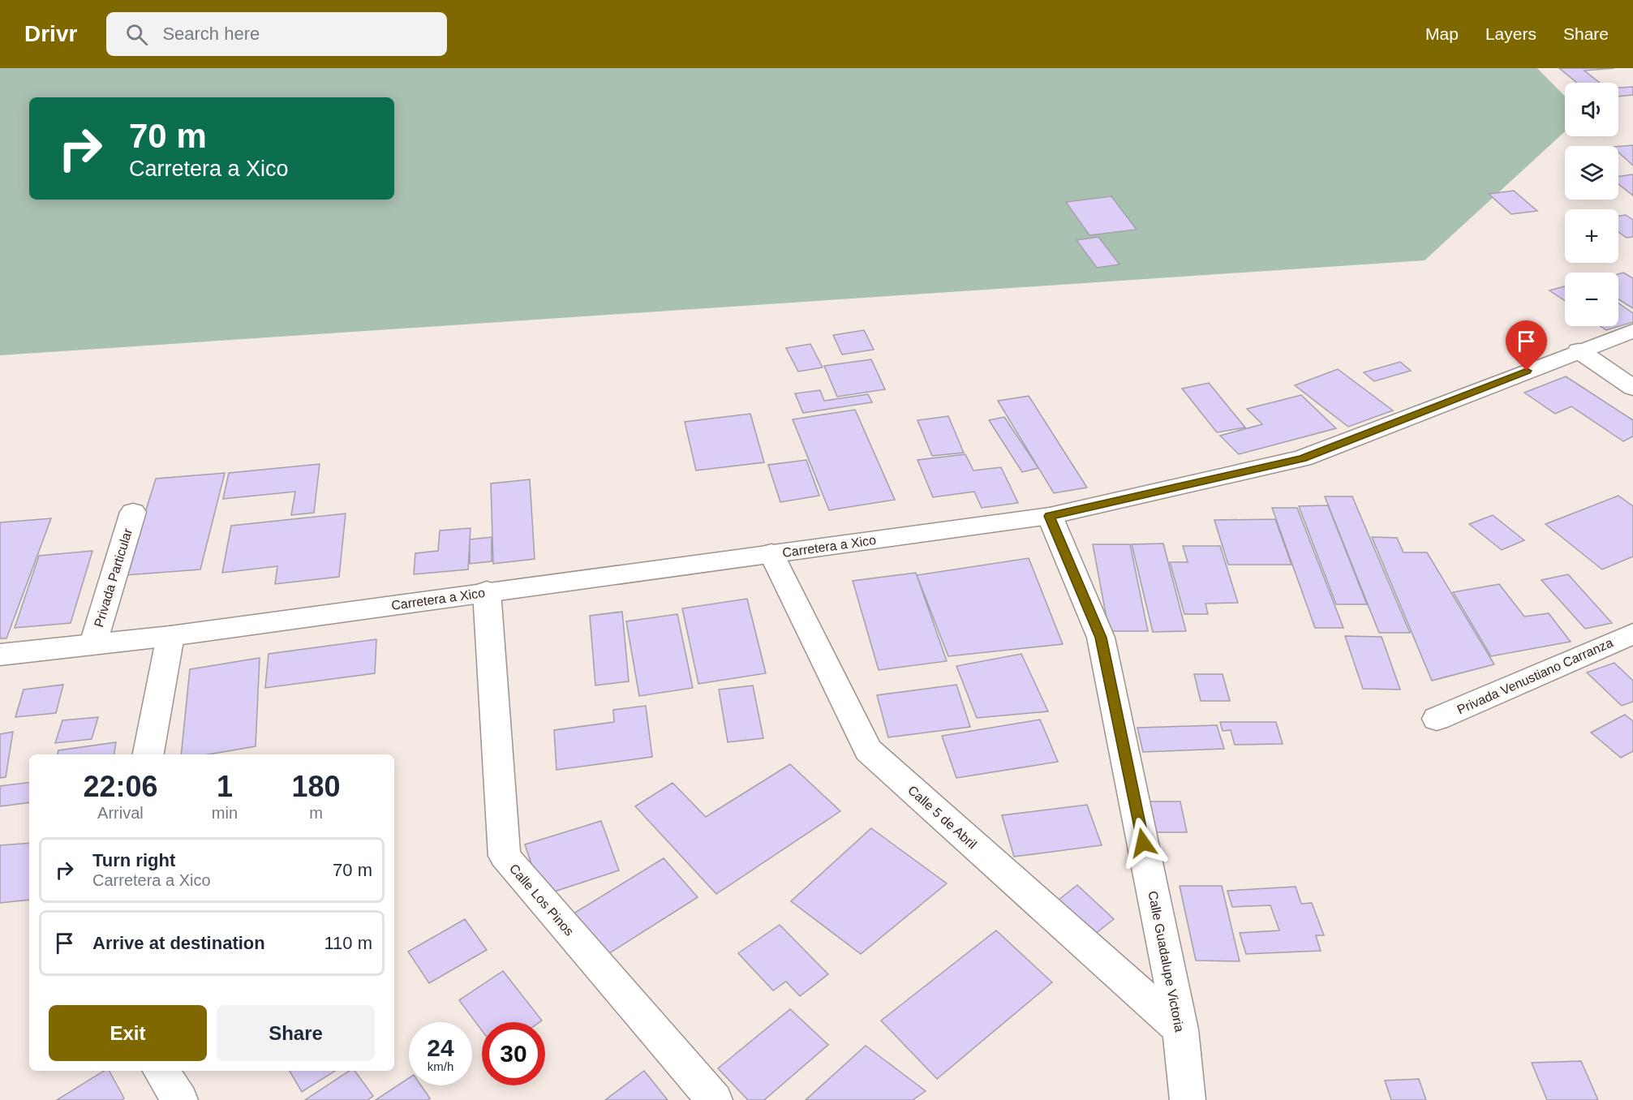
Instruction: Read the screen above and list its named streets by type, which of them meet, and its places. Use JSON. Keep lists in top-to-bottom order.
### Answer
{
  "streets": {
    "street": [
      "Carretera a Xico",
      "Privada Particular",
      "Privada Venustiano Carranza",
      "Calle 5 de Abril",
      "Calle Los Pinos",
      "Calle Guadalupe Victoria"
    ]
  },
  "crossings": [
    ["Carretera a Xico", "Privada Particular"],
    ["Carretera a Xico", "Calle 5 de Abril"],
    ["Carretera a Xico", "Calle Los Pinos"],
    ["Carretera a Xico", "Calle Guadalupe Victoria"],
    ["Calle 5 de Abril", "Calle Guadalupe Victoria"]
  ],
  "page": {
    "header": "Drivr",
    "search": "Search here",
    "nav": ["Map", "Layers", "Share"],
    "map_buttons": ["+", "−"],
    "turn": ["70 m", "Carretera a Xico"],
    "eta": [
      "22:06",
      "Arrival",
      "1",
      "min",
      "180",
      "m"
    ],
    "list": [
      {
        "name": "Turn right",
        "note": "Carretera a Xico",
        "value": "70 m"
      },
      {
        "name": "Arrive at destination",
        "value": "110 m"
      }
    ],
    "buttons": ["Exit", "Share"],
    "speed": "24 km/h",
    "limit": "30"
  }
}
